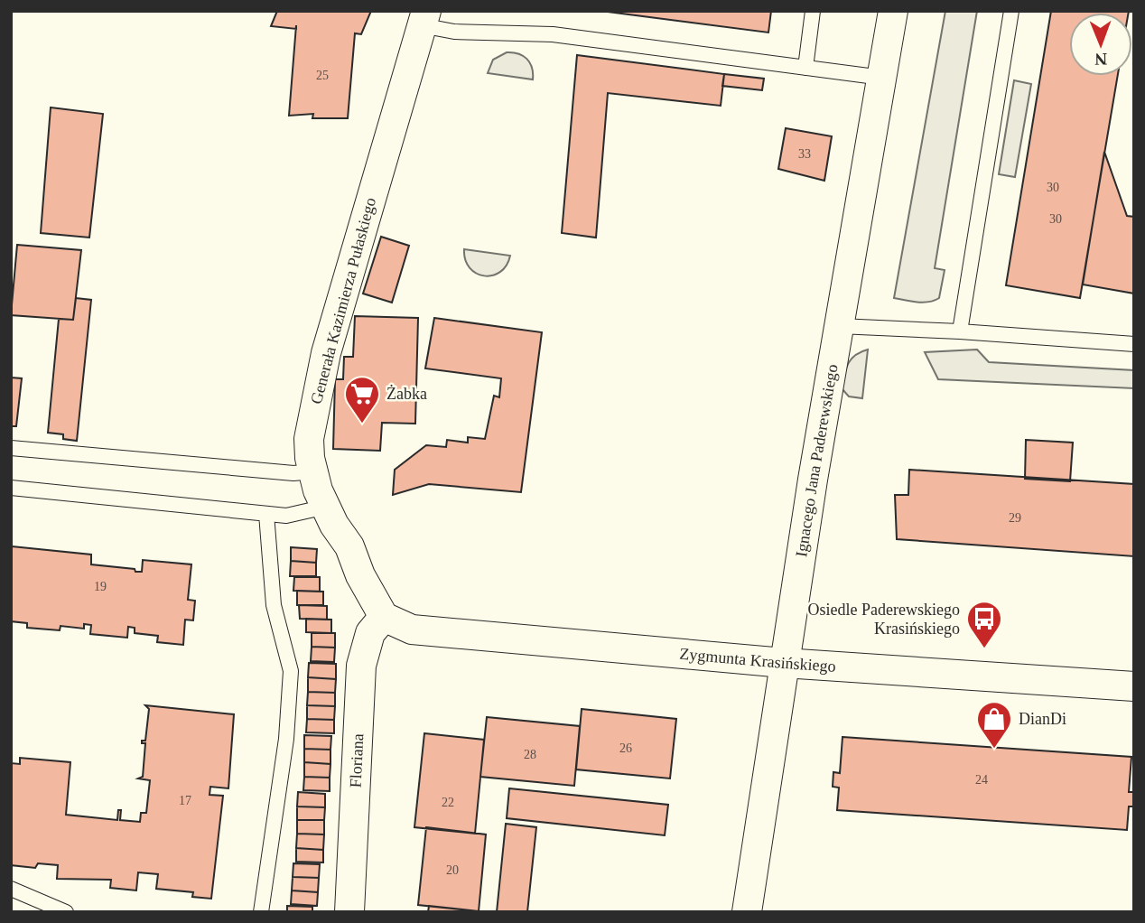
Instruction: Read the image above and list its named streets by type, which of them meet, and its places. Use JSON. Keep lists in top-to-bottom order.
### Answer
{
  "streets": {
    "street": [
      "Generała Kazimierza Pułaskiego",
      "Ignacego Jana Paderewskiego",
      "Zygmunta Krasińskiego",
      "Floriana"
    ]
  },
  "crossings": [
    ["Generała Kazimierza Pułaskiego", "Zygmunta Krasińskiego"],
    ["Generała Kazimierza Pułaskiego", "Floriana"],
    ["Ignacego Jana Paderewskiego", "Zygmunta Krasińskiego"],
    ["Zygmunta Krasińskiego", "Floriana"]
  ],
  "places": {
    "supermarket": ["Żabka"],
    "bus stop": ["Osiedle Paderewskiego Krasińskiego"],
    "shop": ["DianDi"]
  },
  "house_numbers": [
    "25",
    "33",
    "30",
    "30",
    "29",
    "19",
    "26",
    "28",
    "24",
    "17",
    "22",
    "20"
  ],
  "north": "bottom"
}
